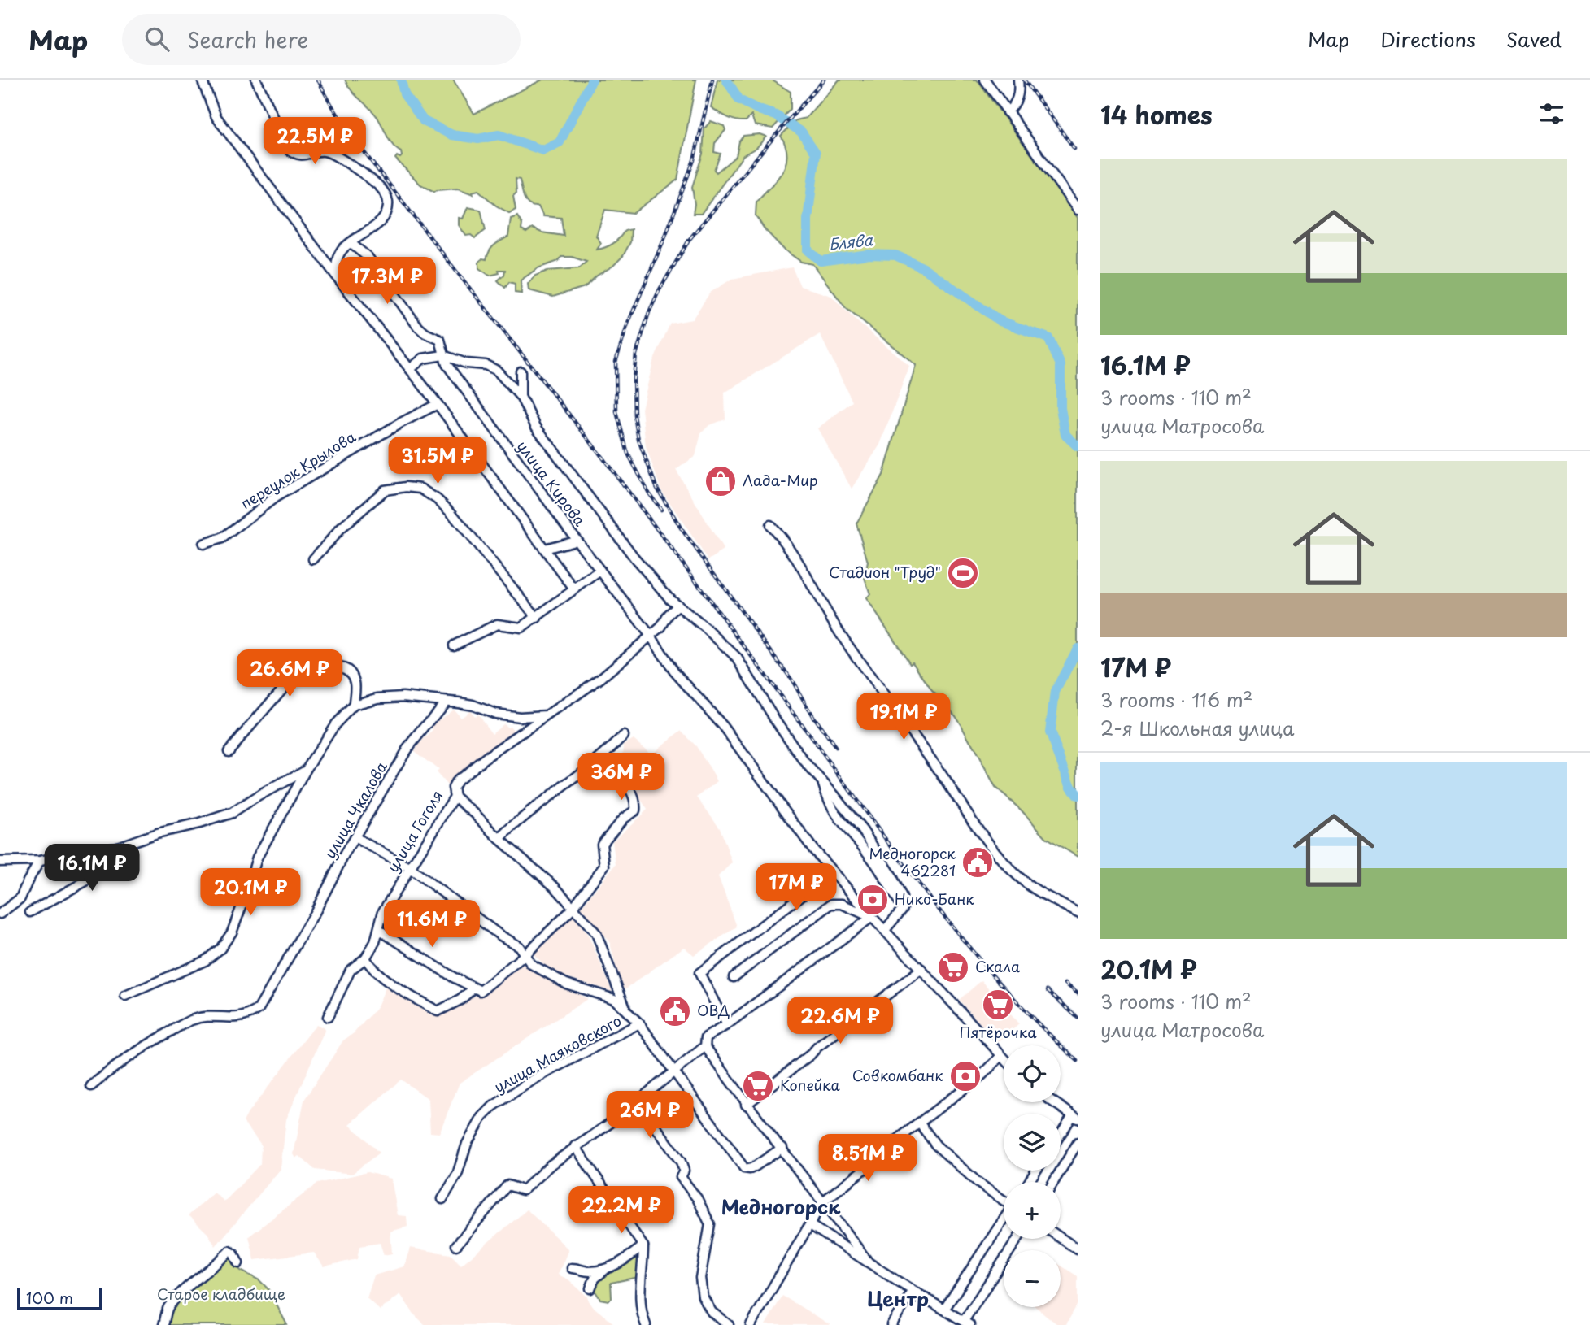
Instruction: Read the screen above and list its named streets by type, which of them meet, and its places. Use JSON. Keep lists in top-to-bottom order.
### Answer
{
  "streets": {
    "street": [
      "переулок Крылова",
      "улица Кирова",
      "улица Чкалова",
      "улица Гоголя",
      "улица Маяковского"
    ]
  },
  "crossings": [
    ["улица Кирова", "улица Гоголя"]
  ],
  "districts": ["Медногорск", "Центр"],
  "water": ["Блява"],
  "parks": ["Старое кладбище"],
  "places": {
    "shop": ["Лада-Мир"],
    "sports": ["Стадион \"Труд\""],
    "public building": ["Медногорск 462281", "ОВД"],
    "bank": ["Нико-Банк", "Совкомбанк"],
    "supermarket": ["Скала", "Пятёрочка", "Копейка"]
  },
  "scale_bar": "100 m",
  "page": {
    "header": "Map",
    "search": "Search here",
    "nav": ["Map", "Directions", "Saved"],
    "heading": "14 homes",
    "price": [
      "22.5M ₽",
      "17.3M ₽",
      "31.5M ₽",
      "26.6M ₽",
      "19.1M ₽",
      "36M ₽",
      "16.1M ₽",
      "17M ₽",
      "20.1M ₽",
      "11.6M ₽",
      "22.6M ₽",
      "26M ₽",
      "8.51M ₽",
      "22.2M ₽"
    ],
    "list": [
      {
        "name": "16.1M ₽",
        "note": "3 rooms · 110 m² · улица Матросова"
      },
      {
        "name": "17M ₽",
        "note": "3 rooms · 116 m² · 2-я Школьная улица"
      },
      {
        "name": "20.1M ₽",
        "note": "3 rooms · 110 m² · улица Матросова"
      }
    ],
    "map_buttons": ["+", "−"],
    "scale": "100 m"
  }
}
